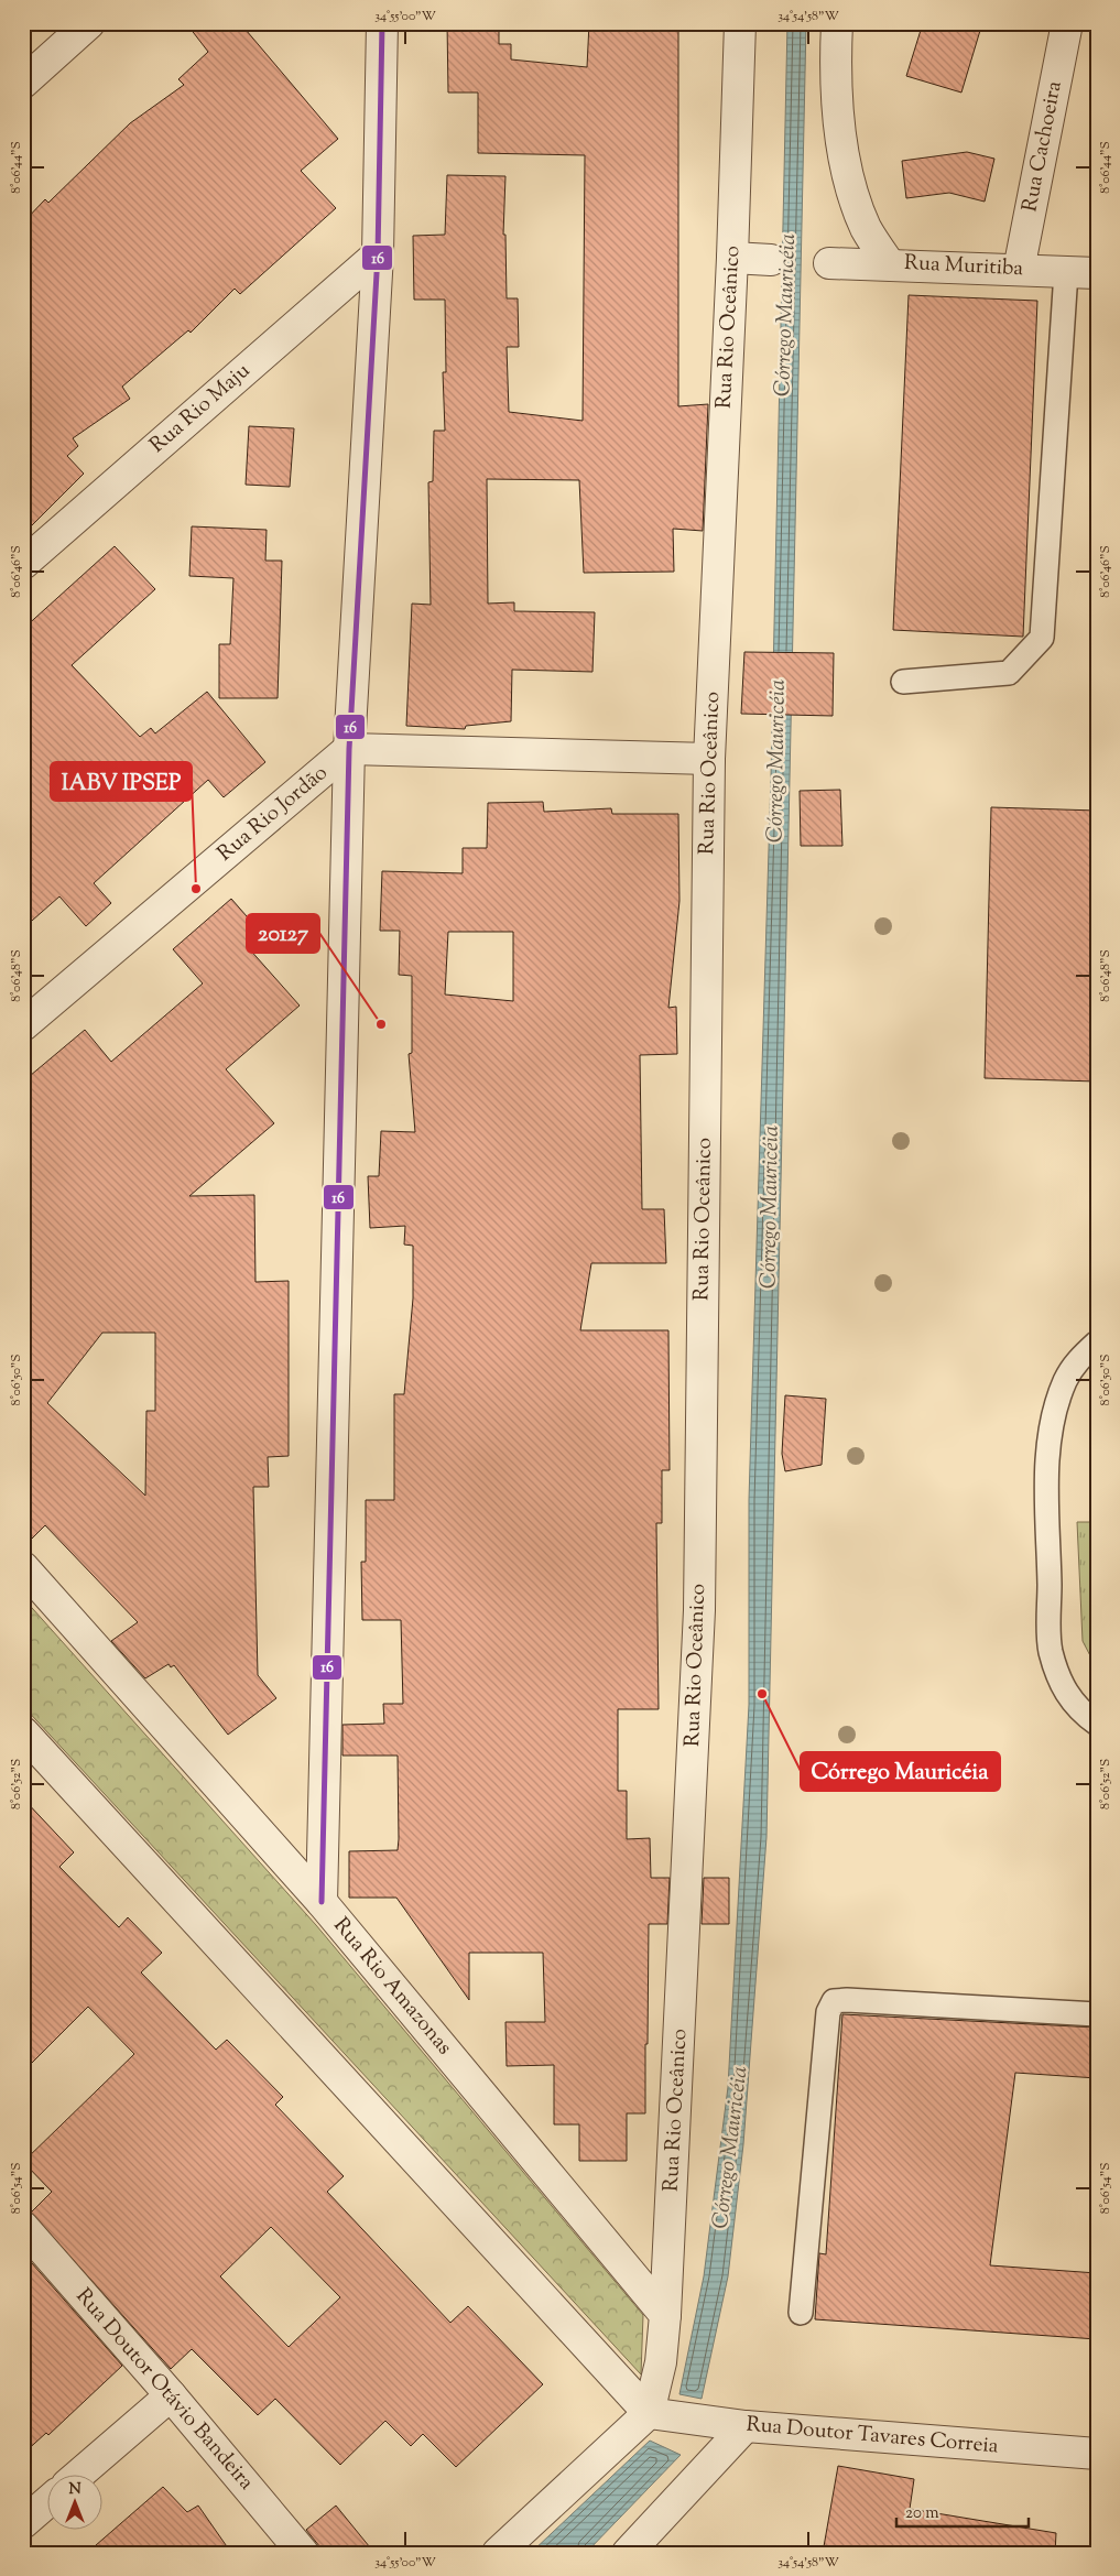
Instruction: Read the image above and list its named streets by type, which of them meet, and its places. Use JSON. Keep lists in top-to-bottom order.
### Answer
{
  "streets": {
    "street": [
      "Rua Cachoeira",
      "Rua Muritiba",
      "Rua Rio Oceânico",
      "Rua Rio Maju",
      "Rua Rio Jordão",
      "Rua Rio Amazonas",
      "Rua Doutor Otávio Bandeira",
      "Rua Doutor Tavares Correia"
    ]
  },
  "crossings": [
    ["Rua Cachoeira", "Rua Muritiba"],
    ["Rua Rio Oceânico", "Rua Rio Amazonas"],
    ["Rua Rio Oceânico", "Rua Doutor Tavares Correia"]
  ],
  "water": ["Córrego Mauricéia"],
  "places": ["IABV IPSEP", "20127", "Córrego Mauricéia"],
  "lines": ["transit line 16"],
  "scale_bar": "20 m",
  "north": "top",
  "coordinates": [
    "34°55'00\"W",
    "34°54'58\"W",
    "8°06'44\"S",
    "8°06'46\"S",
    "8°06'48\"S",
    "8°06'50\"S",
    "8°06'52\"S",
    "8°06'54\"S"
  ]
}
